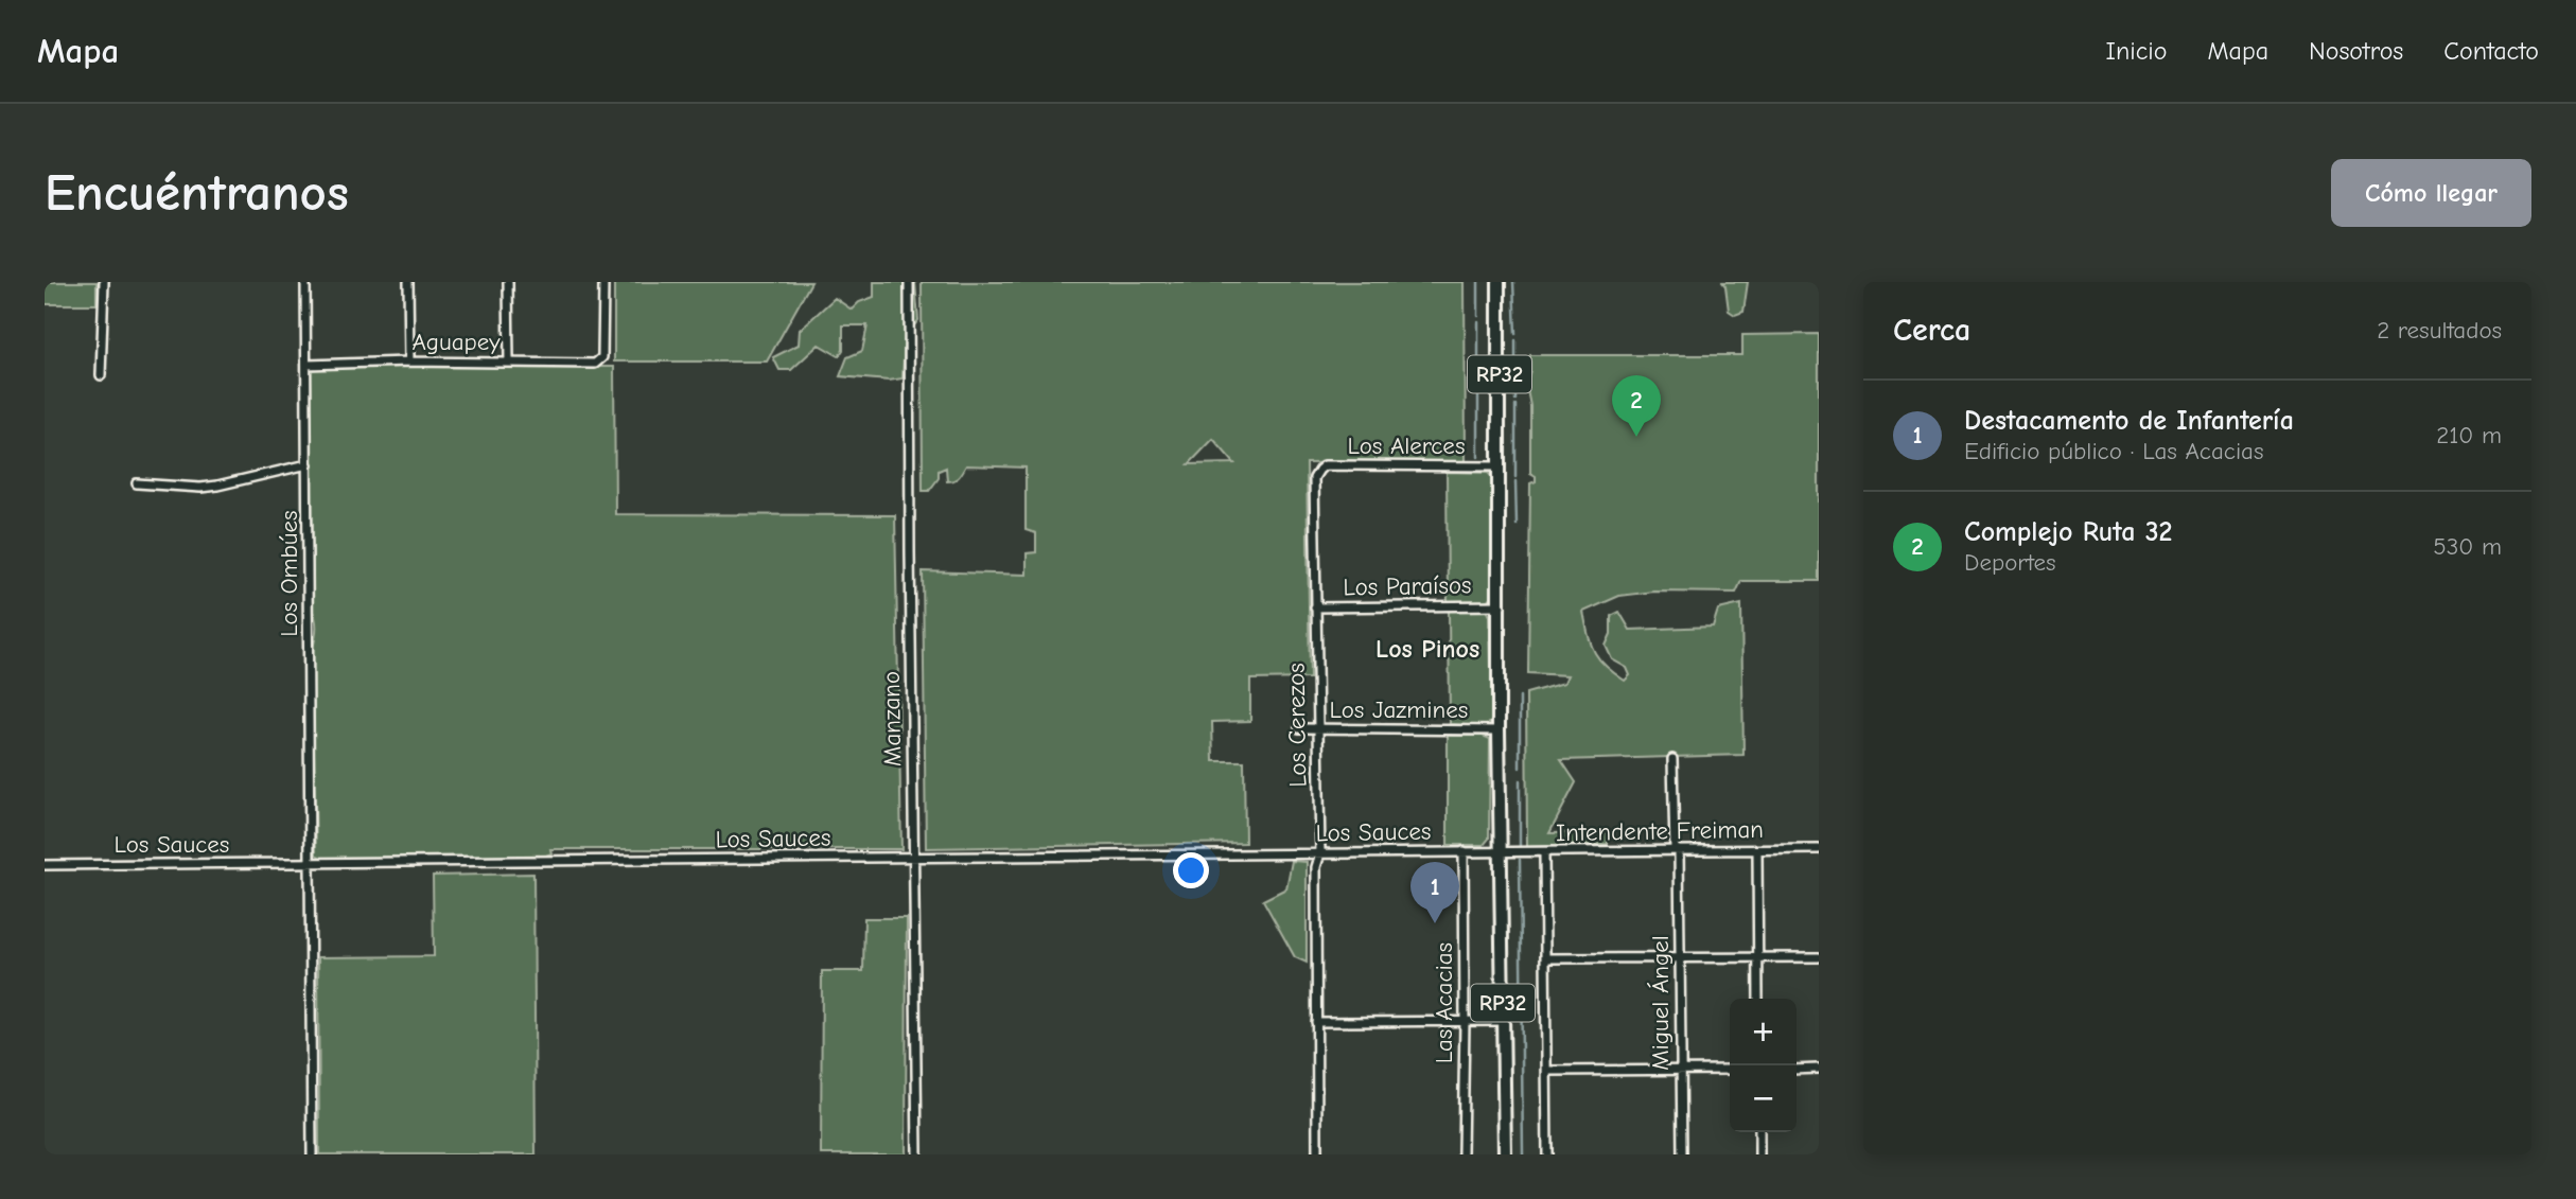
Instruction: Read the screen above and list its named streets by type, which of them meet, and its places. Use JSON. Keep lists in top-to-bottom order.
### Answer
{
  "streets": {
    "main road": ["RP32"],
    "street": [
      "Aguapey",
      "Los Alerces",
      "Los Ombúes",
      "Los Paraísos",
      "Los Jazmines",
      "Manzano",
      "Los Cerezos",
      "Intendente Freiman",
      "Los Sauces",
      "Las Acacias",
      "Miguel Ángel"
    ]
  },
  "crossings": [
    ["Aguapey", "Los Ombúes"],
    ["RP32", "Los Alerces"],
    ["RP32", "Los Paraísos"],
    ["RP32", "Los Jazmines"],
    ["RP32", "Intendente Freiman"],
    ["RP32", "Los Sauces"],
    ["Los Alerces", "Los Cerezos"],
    ["Los Ombúes", "Los Sauces"],
    ["Los Paraísos", "Los Cerezos"],
    ["Los Jazmines", "Los Cerezos"],
    ["Manzano", "Los Sauces"],
    ["Los Cerezos", "Los Sauces"],
    ["Intendente Freiman", "Los Sauces"],
    ["Intendente Freiman", "Miguel Ángel"],
    ["Los Sauces", "Las Acacias"]
  ],
  "districts": ["Los Pinos"],
  "page": {
    "header": "Mapa",
    "nav": [
      "Inicio",
      "Mapa",
      "Nosotros",
      "Contacto"
    ],
    "buttons": "Cómo llegar",
    "title": "Encuéntranos",
    "heading": ["Cerca", "2 resultados"],
    "pins": ["2", "1"],
    "list": [
      {
        "mark": "1",
        "name": "Destacamento de Infantería",
        "note": "Edificio público · Las Acacias",
        "value": "210 m"
      },
      {
        "mark": "2",
        "name": "Complejo Ruta 32",
        "note": "Deportes",
        "value": "530 m"
      }
    ],
    "map_buttons": ["+", "−"]
  }
}
